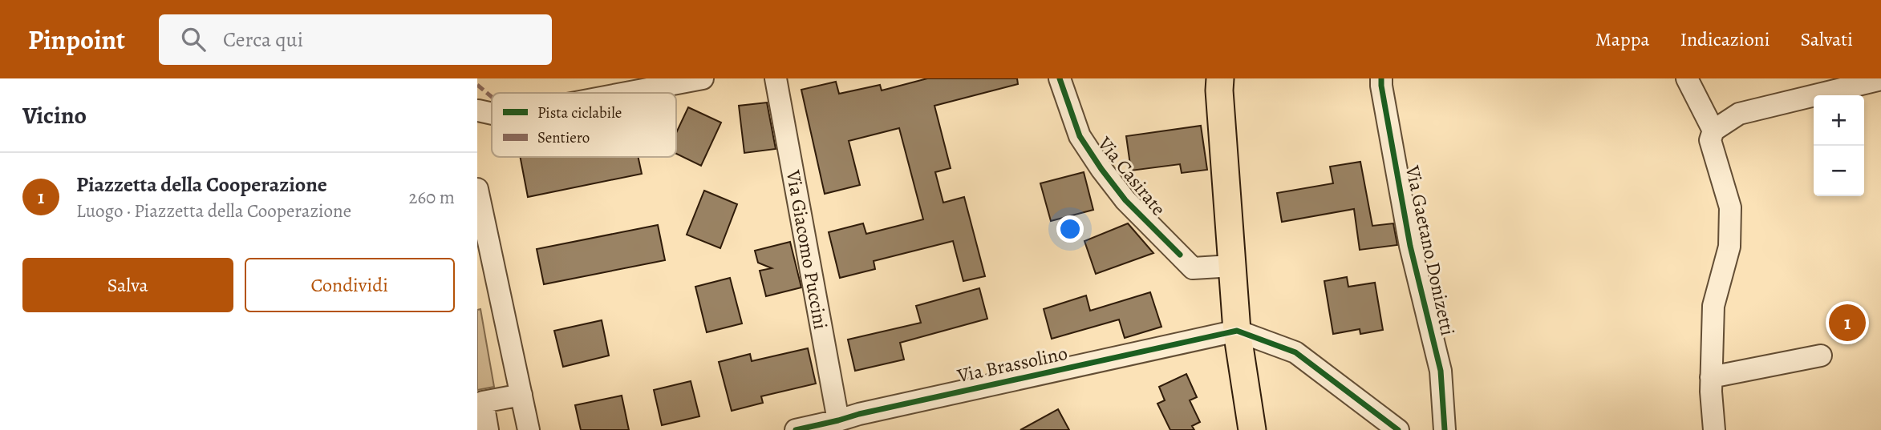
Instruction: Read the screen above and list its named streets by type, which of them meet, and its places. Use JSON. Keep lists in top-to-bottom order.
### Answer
{
  "streets": {
    "street": [
      "Via Casirate",
      "Via Giacomo Puccini",
      "Via Gaetano Donizetti",
      "Via Brassolino"
    ]
  },
  "crossings": [
    ["Via Giacomo Puccini", "Via Brassolino"]
  ],
  "legend": ["Pista ciclabile", "Sentiero"],
  "page": {
    "header": "Pinpoint",
    "search": "Cerca qui",
    "nav": ["Mappa", "Indicazioni", "Salvati"],
    "heading": "Vicino",
    "map_buttons": ["+", "−"],
    "list": [
      {
        "mark": "1",
        "name": "Piazzetta della Cooperazione",
        "note": "Luogo · Piazzetta della Cooperazione",
        "value": "260 m"
      }
    ],
    "buttons": ["Salva", "Condividi"],
    "pins": "1"
  }
}
